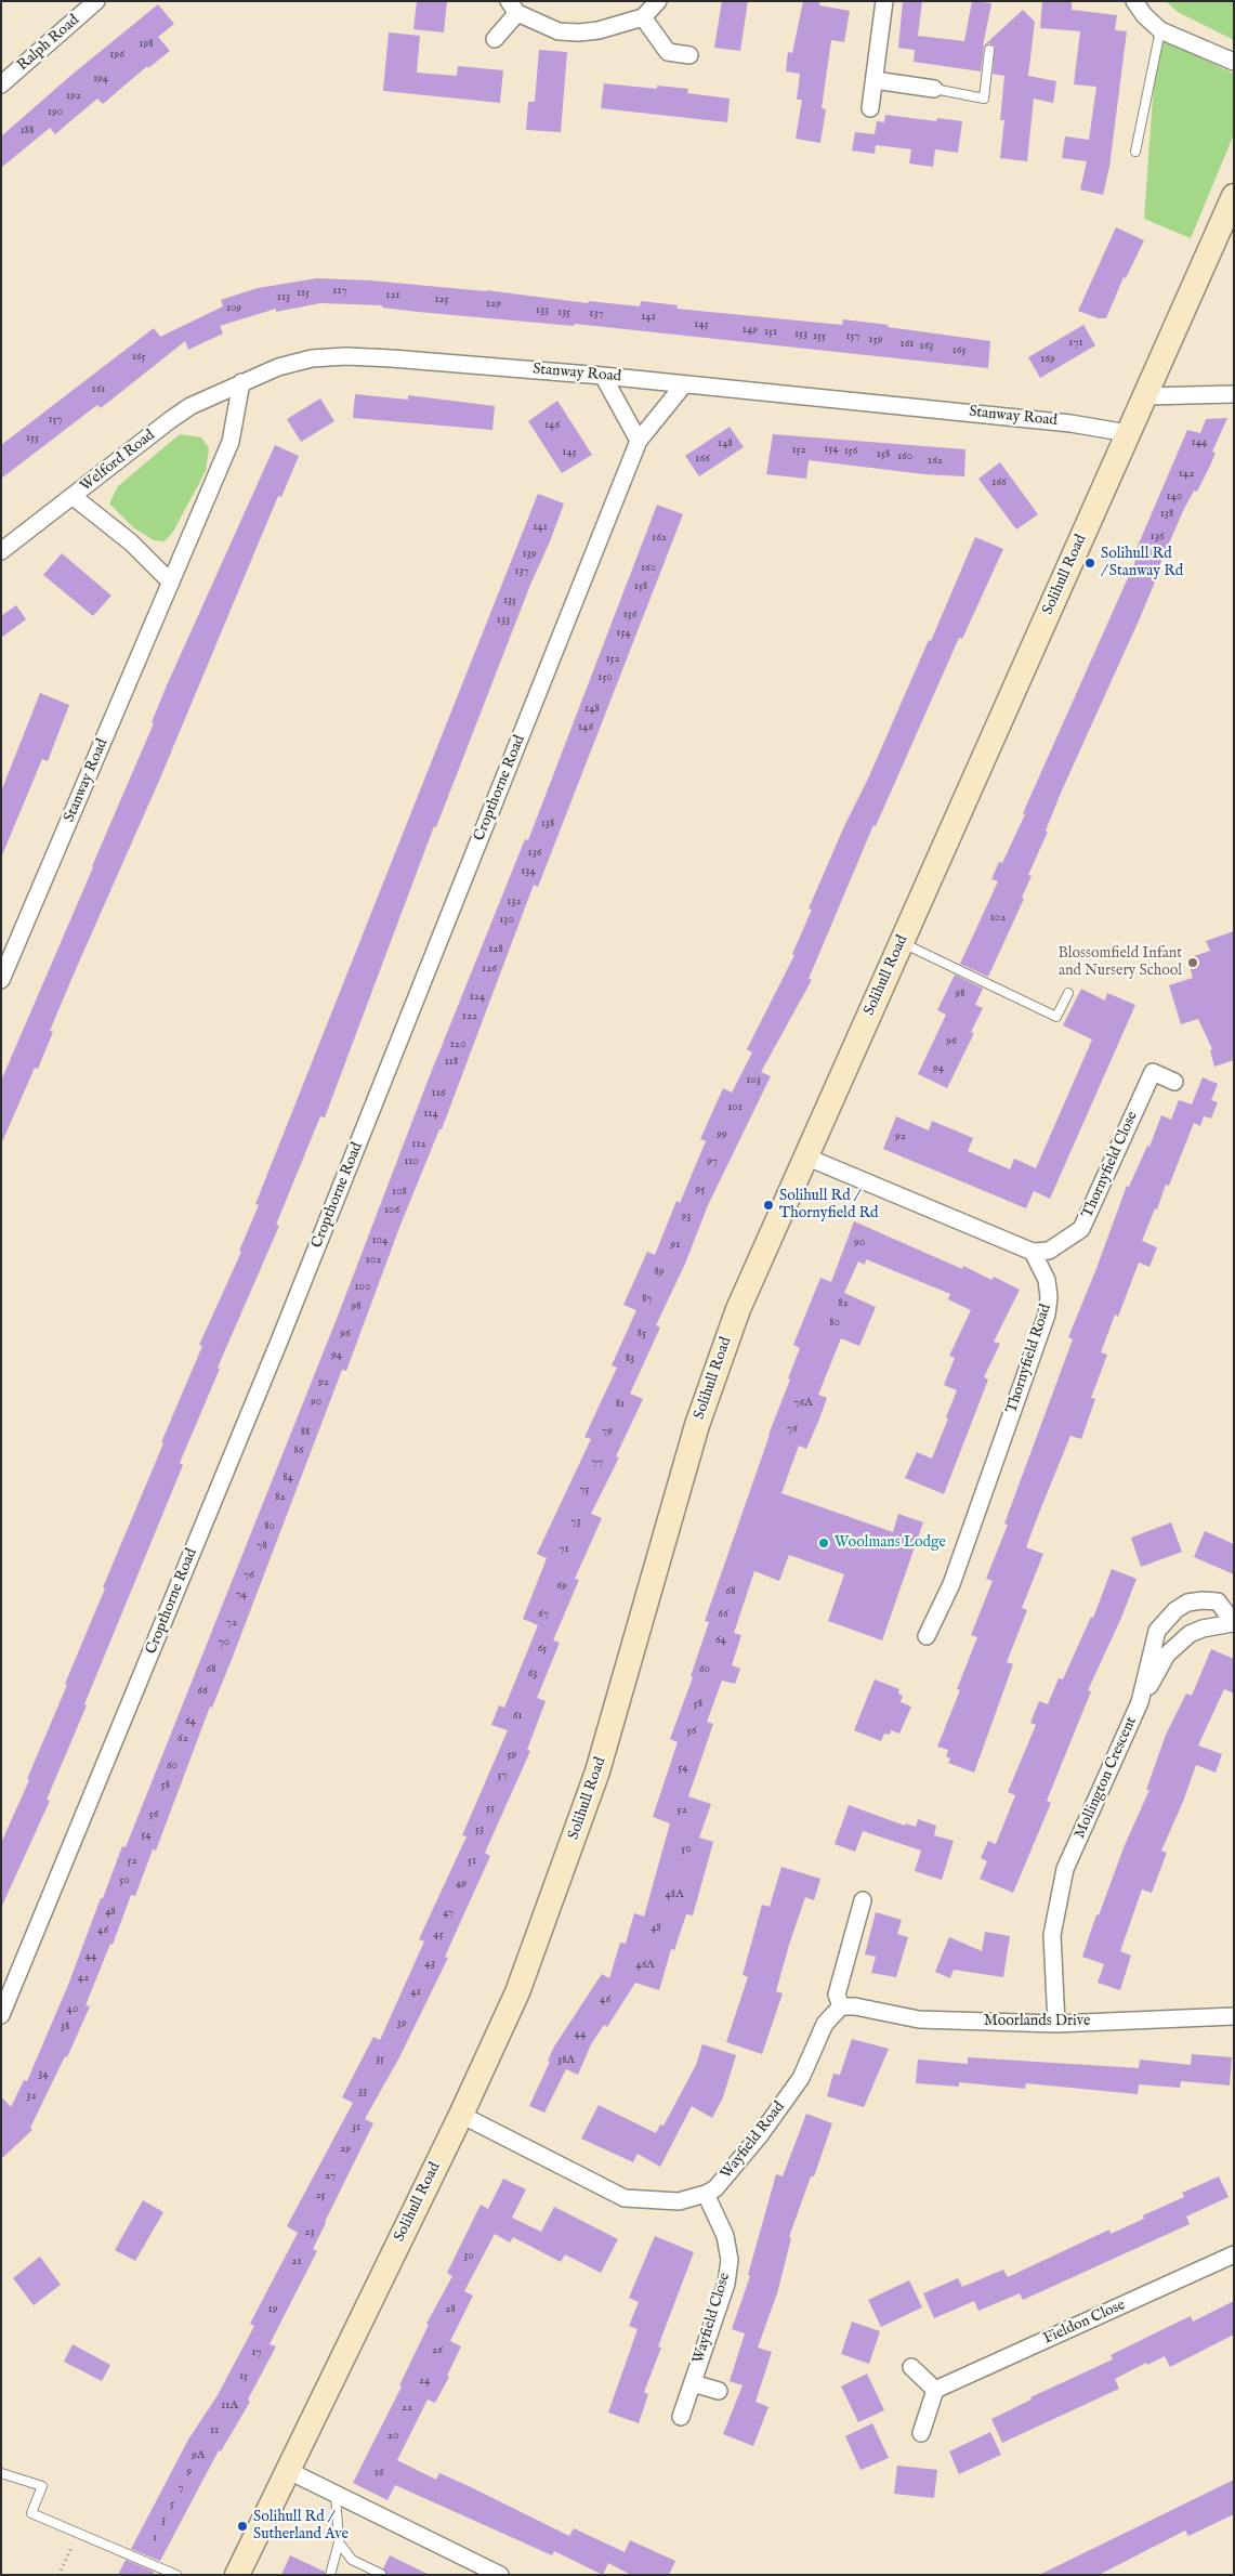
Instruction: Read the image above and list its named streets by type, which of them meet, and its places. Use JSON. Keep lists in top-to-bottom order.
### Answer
{
  "streets": {
    "street": [
      "Ralph Road",
      "Stanway Road",
      "Welford Road",
      "Solihull Road",
      "Cropthorne Road",
      "Thornyfield Close",
      "Thornyfield Road",
      "Mollington Crescent",
      "Moorlands Drive",
      "Wayfield Road",
      "Wayfield Close",
      "Fieldon Close"
    ]
  },
  "crossings": [
    ["Stanway Road", "Welford Road"],
    ["Stanway Road", "Solihull Road"],
    ["Stanway Road", "Cropthorne Road"],
    ["Solihull Road", "Wayfield Road"],
    ["Thornyfield Close", "Thornyfield Road"],
    ["Mollington Crescent", "Moorlands Drive"],
    ["Moorlands Drive", "Wayfield Road"],
    ["Wayfield Road", "Wayfield Close"]
  ],
  "places": [
    "Solihull Rd / Stanway Rd",
    "Blossomfield Infant and Nursery School",
    "Solihull Rd / Thornyfield Rd",
    "Woolmans Lodge",
    "Solihull Rd / Sutherland Ave"
  ],
  "house_numbers": [
    "198",
    "196",
    "194",
    "192",
    "190",
    "188",
    "117",
    "115",
    "121",
    "113",
    "125",
    "129",
    "109",
    "133",
    "135",
    "137",
    "141",
    "145",
    "149",
    "151",
    "153",
    "155",
    "157",
    "159",
    "171",
    "161",
    "163",
    "165",
    "165",
    "169",
    "161",
    "157",
    "146",
    "155",
    "144",
    "148",
    "154",
    "152",
    "156",
    "145",
    "158",
    "160",
    "166",
    "162",
    "142",
    "166",
    "140",
    "138",
    "141",
    "136",
    "162",
    "139",
    "160",
    "137",
    "158",
    "135",
    "156",
    "133",
    "154",
    "152",
    "150",
    "148",
    "146",
    "138",
    "136",
    "134",
    "132",
    "102",
    "130",
    "128",
    "126",
    "98",
    "124",
    "122",
    "96",
    "120",
    "118",
    "94",
    "103",
    "116",
    "101",
    "114",
    "99",
    "92",
    "112",
    "110",
    "97",
    "95",
    "108",
    "106",
    "93",
    "104",
    "90",
    "91",
    "102",
    "89",
    "100",
    "87",
    "82",
    "98",
    "80",
    "96",
    "85",
    "94",
    "83",
    "92",
    "90",
    "76A",
    "81",
    "76",
    "79",
    "88",
    "86",
    "77",
    "84",
    "75",
    "82",
    "73",
    "80",
    "78",
    "71",
    "76",
    "69",
    "68",
    "74",
    "67",
    "66",
    "72",
    "64",
    "70",
    "65",
    "68",
    "60",
    "63",
    "66",
    "58",
    "61",
    "64",
    "56",
    "62",
    "59",
    "60",
    "54",
    "57",
    "58",
    "55",
    "52",
    "56",
    "53",
    "54",
    "50",
    "52",
    "51",
    "50",
    "49",
    "48A",
    "48",
    "47",
    "48",
    "46",
    "45",
    "44",
    "43",
    "46A",
    "42",
    "41",
    "46",
    "40",
    "39",
    "38",
    "44",
    "35",
    "38A",
    "34",
    "33",
    "32",
    "31",
    "29",
    "27",
    "25",
    "23",
    "30",
    "21",
    "19",
    "28",
    "26",
    "17",
    "15",
    "24",
    "11A",
    "22",
    "11",
    "20",
    "9A",
    "9",
    "16",
    "7",
    "5",
    "3",
    "1"
  ]
}
